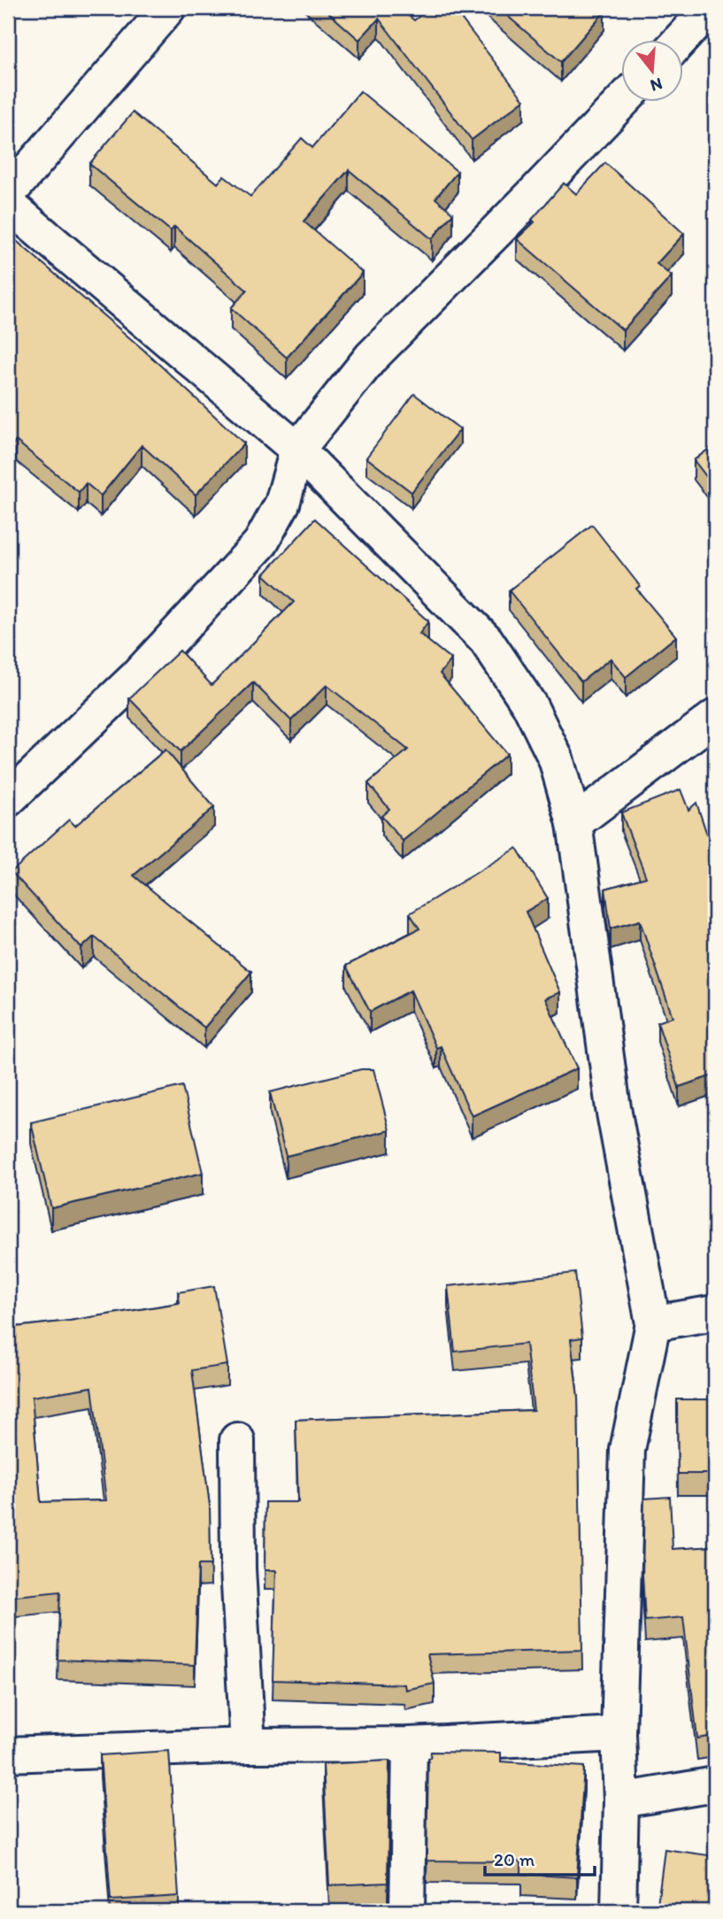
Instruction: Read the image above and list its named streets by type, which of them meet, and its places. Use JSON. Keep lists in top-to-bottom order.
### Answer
{
  "scale_bar": "20 m",
  "north": "bottom"
}
